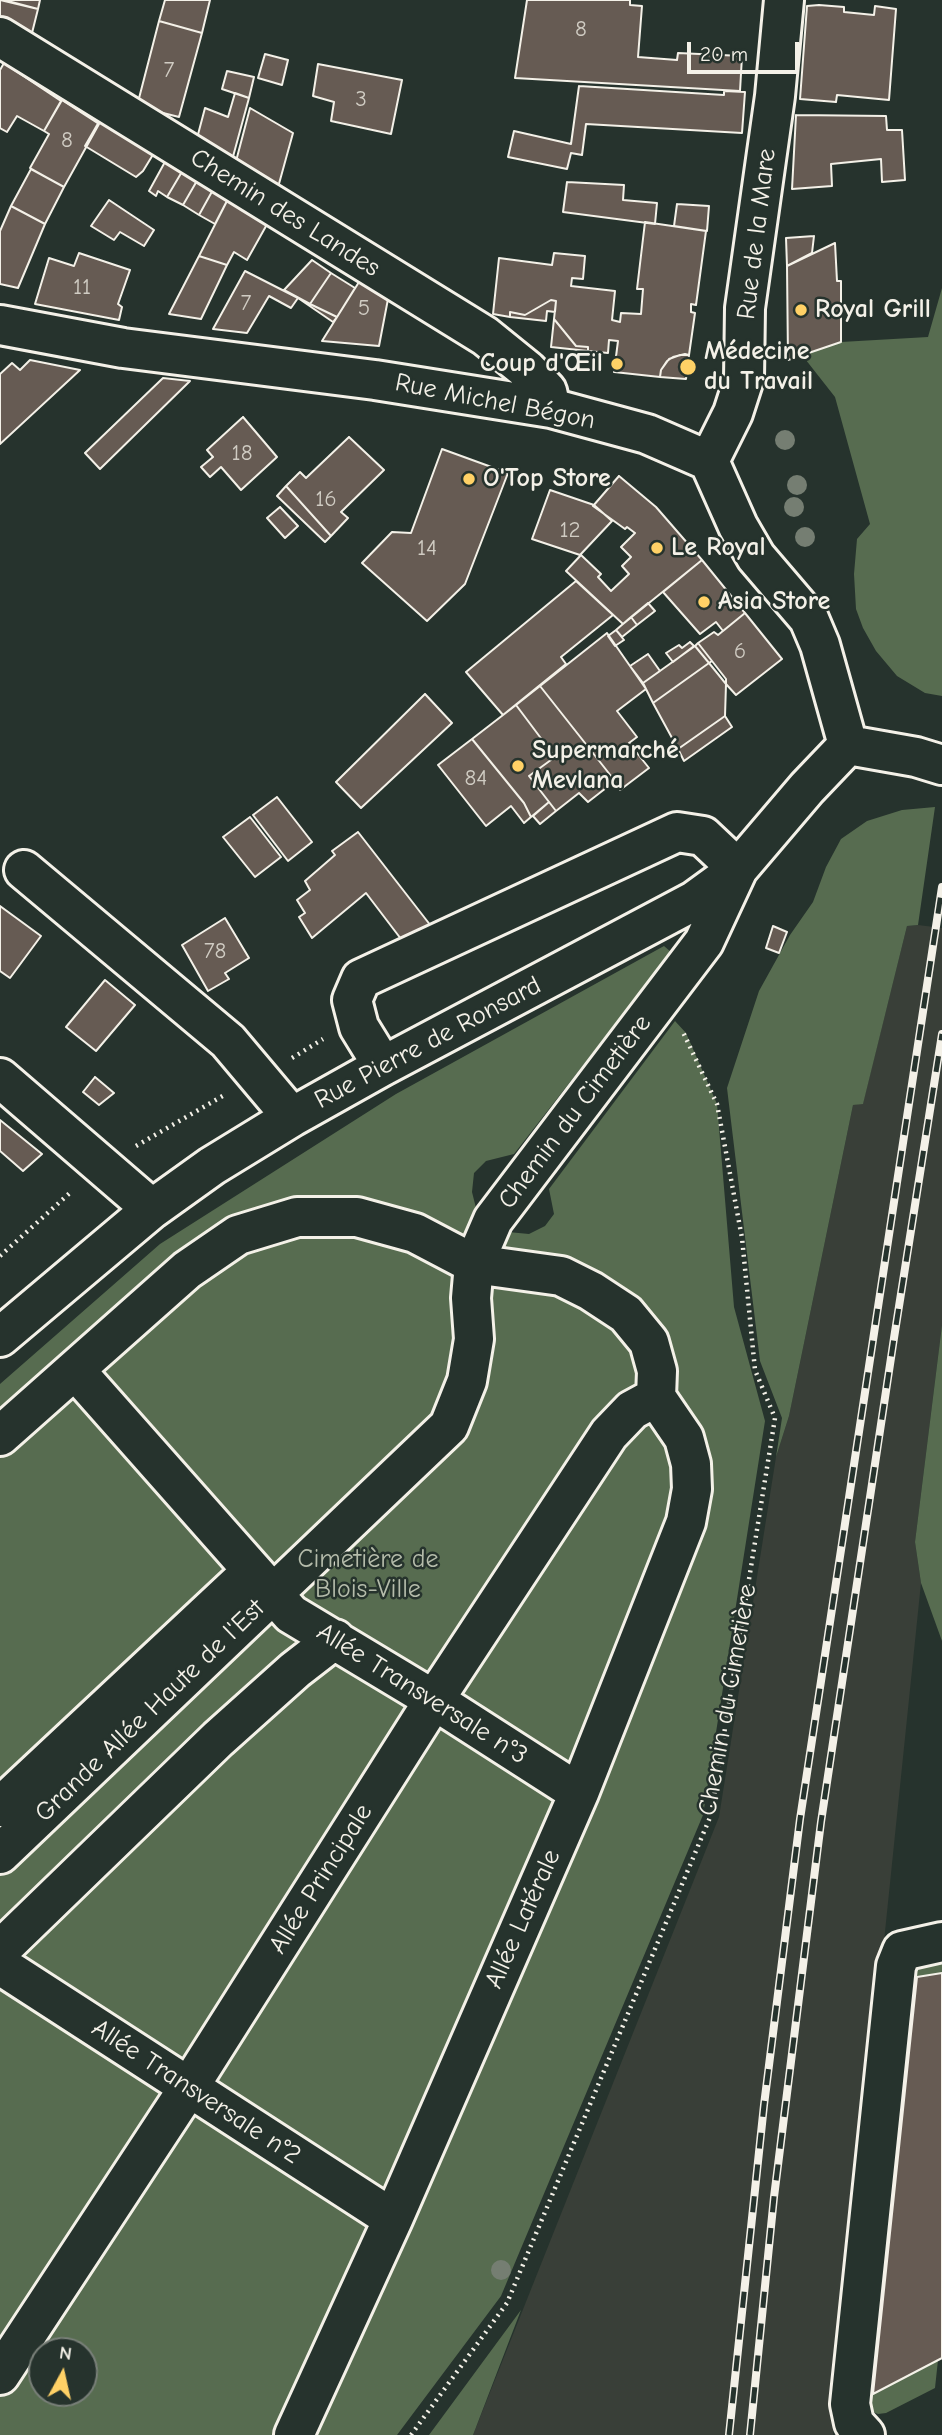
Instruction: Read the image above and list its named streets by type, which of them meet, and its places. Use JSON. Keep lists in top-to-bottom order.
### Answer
{
  "streets": {
    "street": [
      "Chemin des Landes",
      "Rue de la Mare",
      "Rue Michel Bégon",
      "Rue Pierre de Ronsard",
      "Chemin du Cimetière",
      "Allée Transversale n°3",
      "Grande Allée Haute de l'Est",
      "Allée Principale",
      "Allée Latérale",
      "Allée Transversale n°2"
    ]
  },
  "crossings": [
    ["Chemin des Landes", "Rue Michel Bégon"],
    ["Rue de la Mare", "Rue Michel Bégon"],
    ["Rue Pierre de Ronsard", "Chemin du Cimetière"],
    ["Chemin du Cimetière", "Grande Allée Haute de l'Est"],
    ["Allée Transversale n°3", "Grande Allée Haute de l'Est"],
    ["Allée Transversale n°3", "Allée Principale"],
    ["Allée Transversale n°3", "Allée Latérale"],
    ["Allée Principale", "Allée Latérale"],
    ["Allée Principale", "Allée Transversale n°2"],
    ["Allée Latérale", "Allée Transversale n°2"]
  ],
  "parks": ["Cimetière de Blois-Ville"],
  "places": [
    "Royal Grill",
    "Coup d'Œil",
    "Médecine du Travail",
    "O'Top Store",
    "Le Royal",
    "Asia Store",
    "Supermarché Mevlana"
  ],
  "house_numbers": [
    "8",
    "7",
    "3",
    "8",
    "11",
    "7",
    "5",
    "18",
    "16",
    "12",
    "14",
    "6",
    "84",
    "78"
  ],
  "scale_bar": "20 m",
  "north": "top"
}
